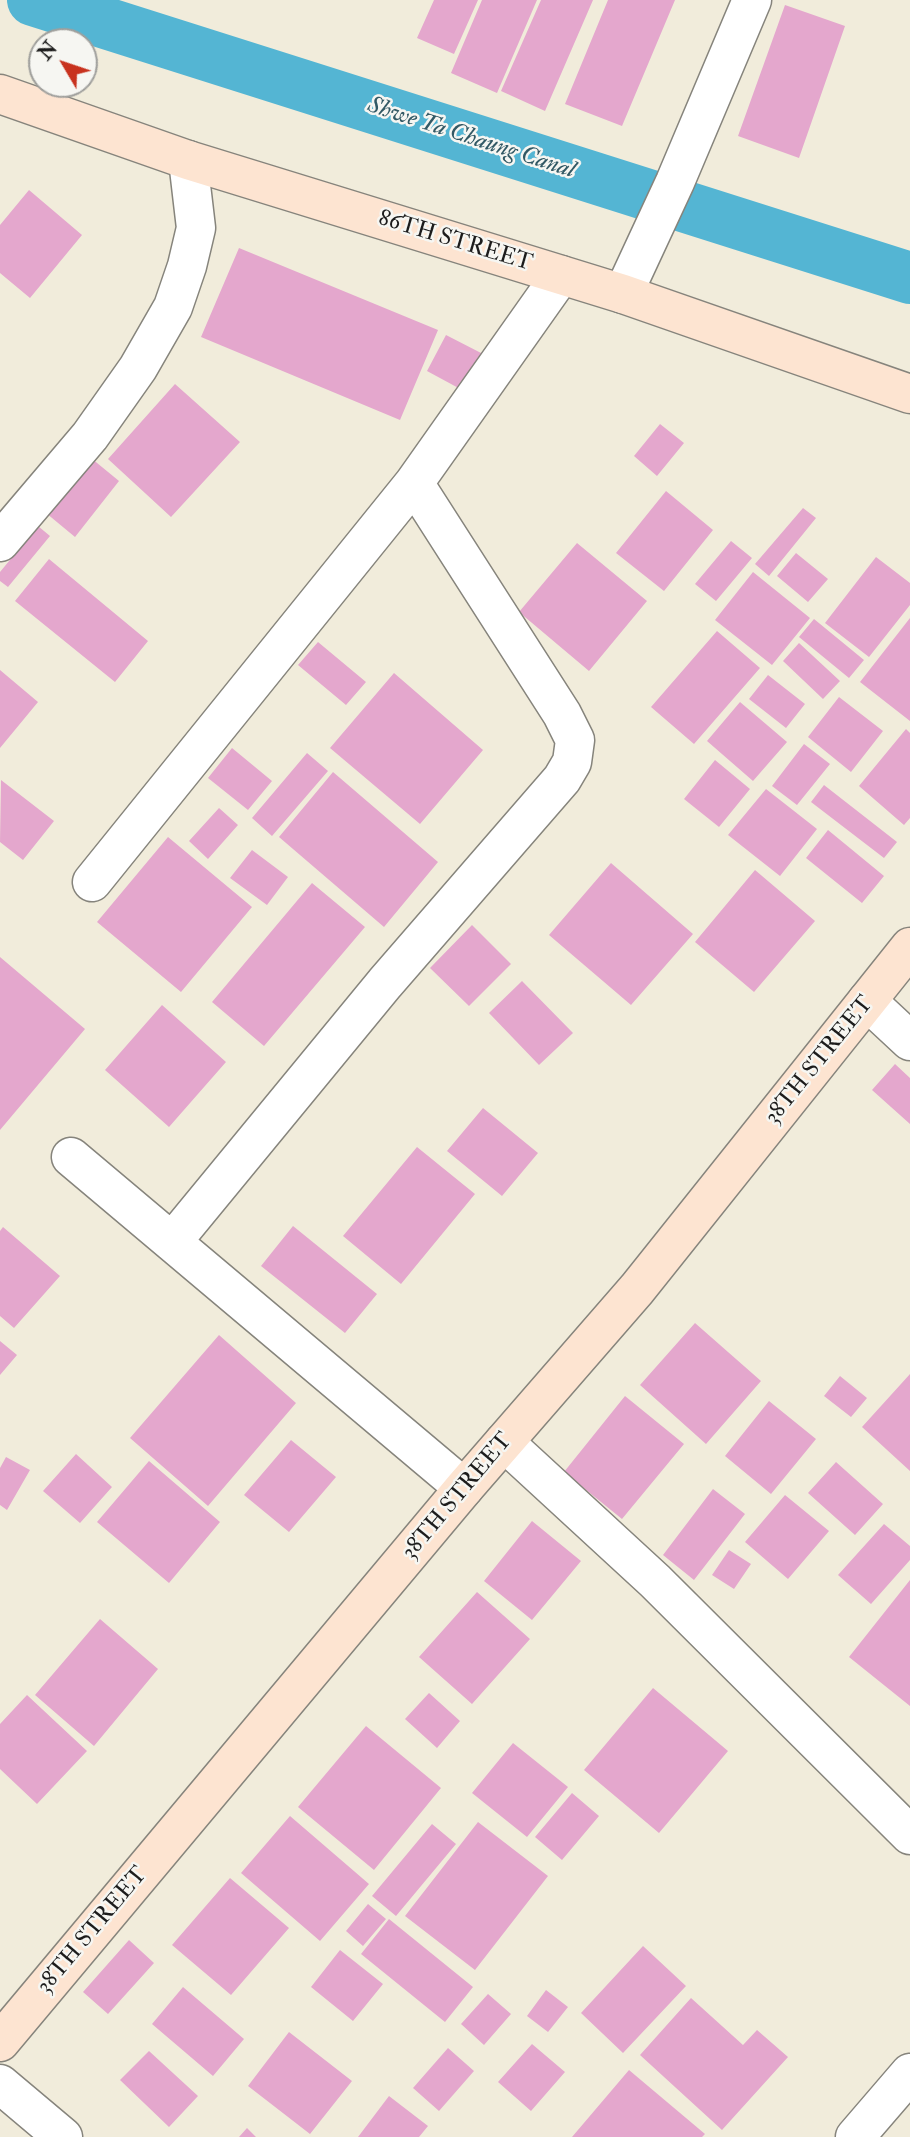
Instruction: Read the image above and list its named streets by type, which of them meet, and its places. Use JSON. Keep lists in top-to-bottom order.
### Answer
{
  "streets": {
    "main road": ["86TH STREET", "38TH STREET"]
  },
  "water": ["Shwe Ta Chaung Canal"],
  "north": "top left"
}
